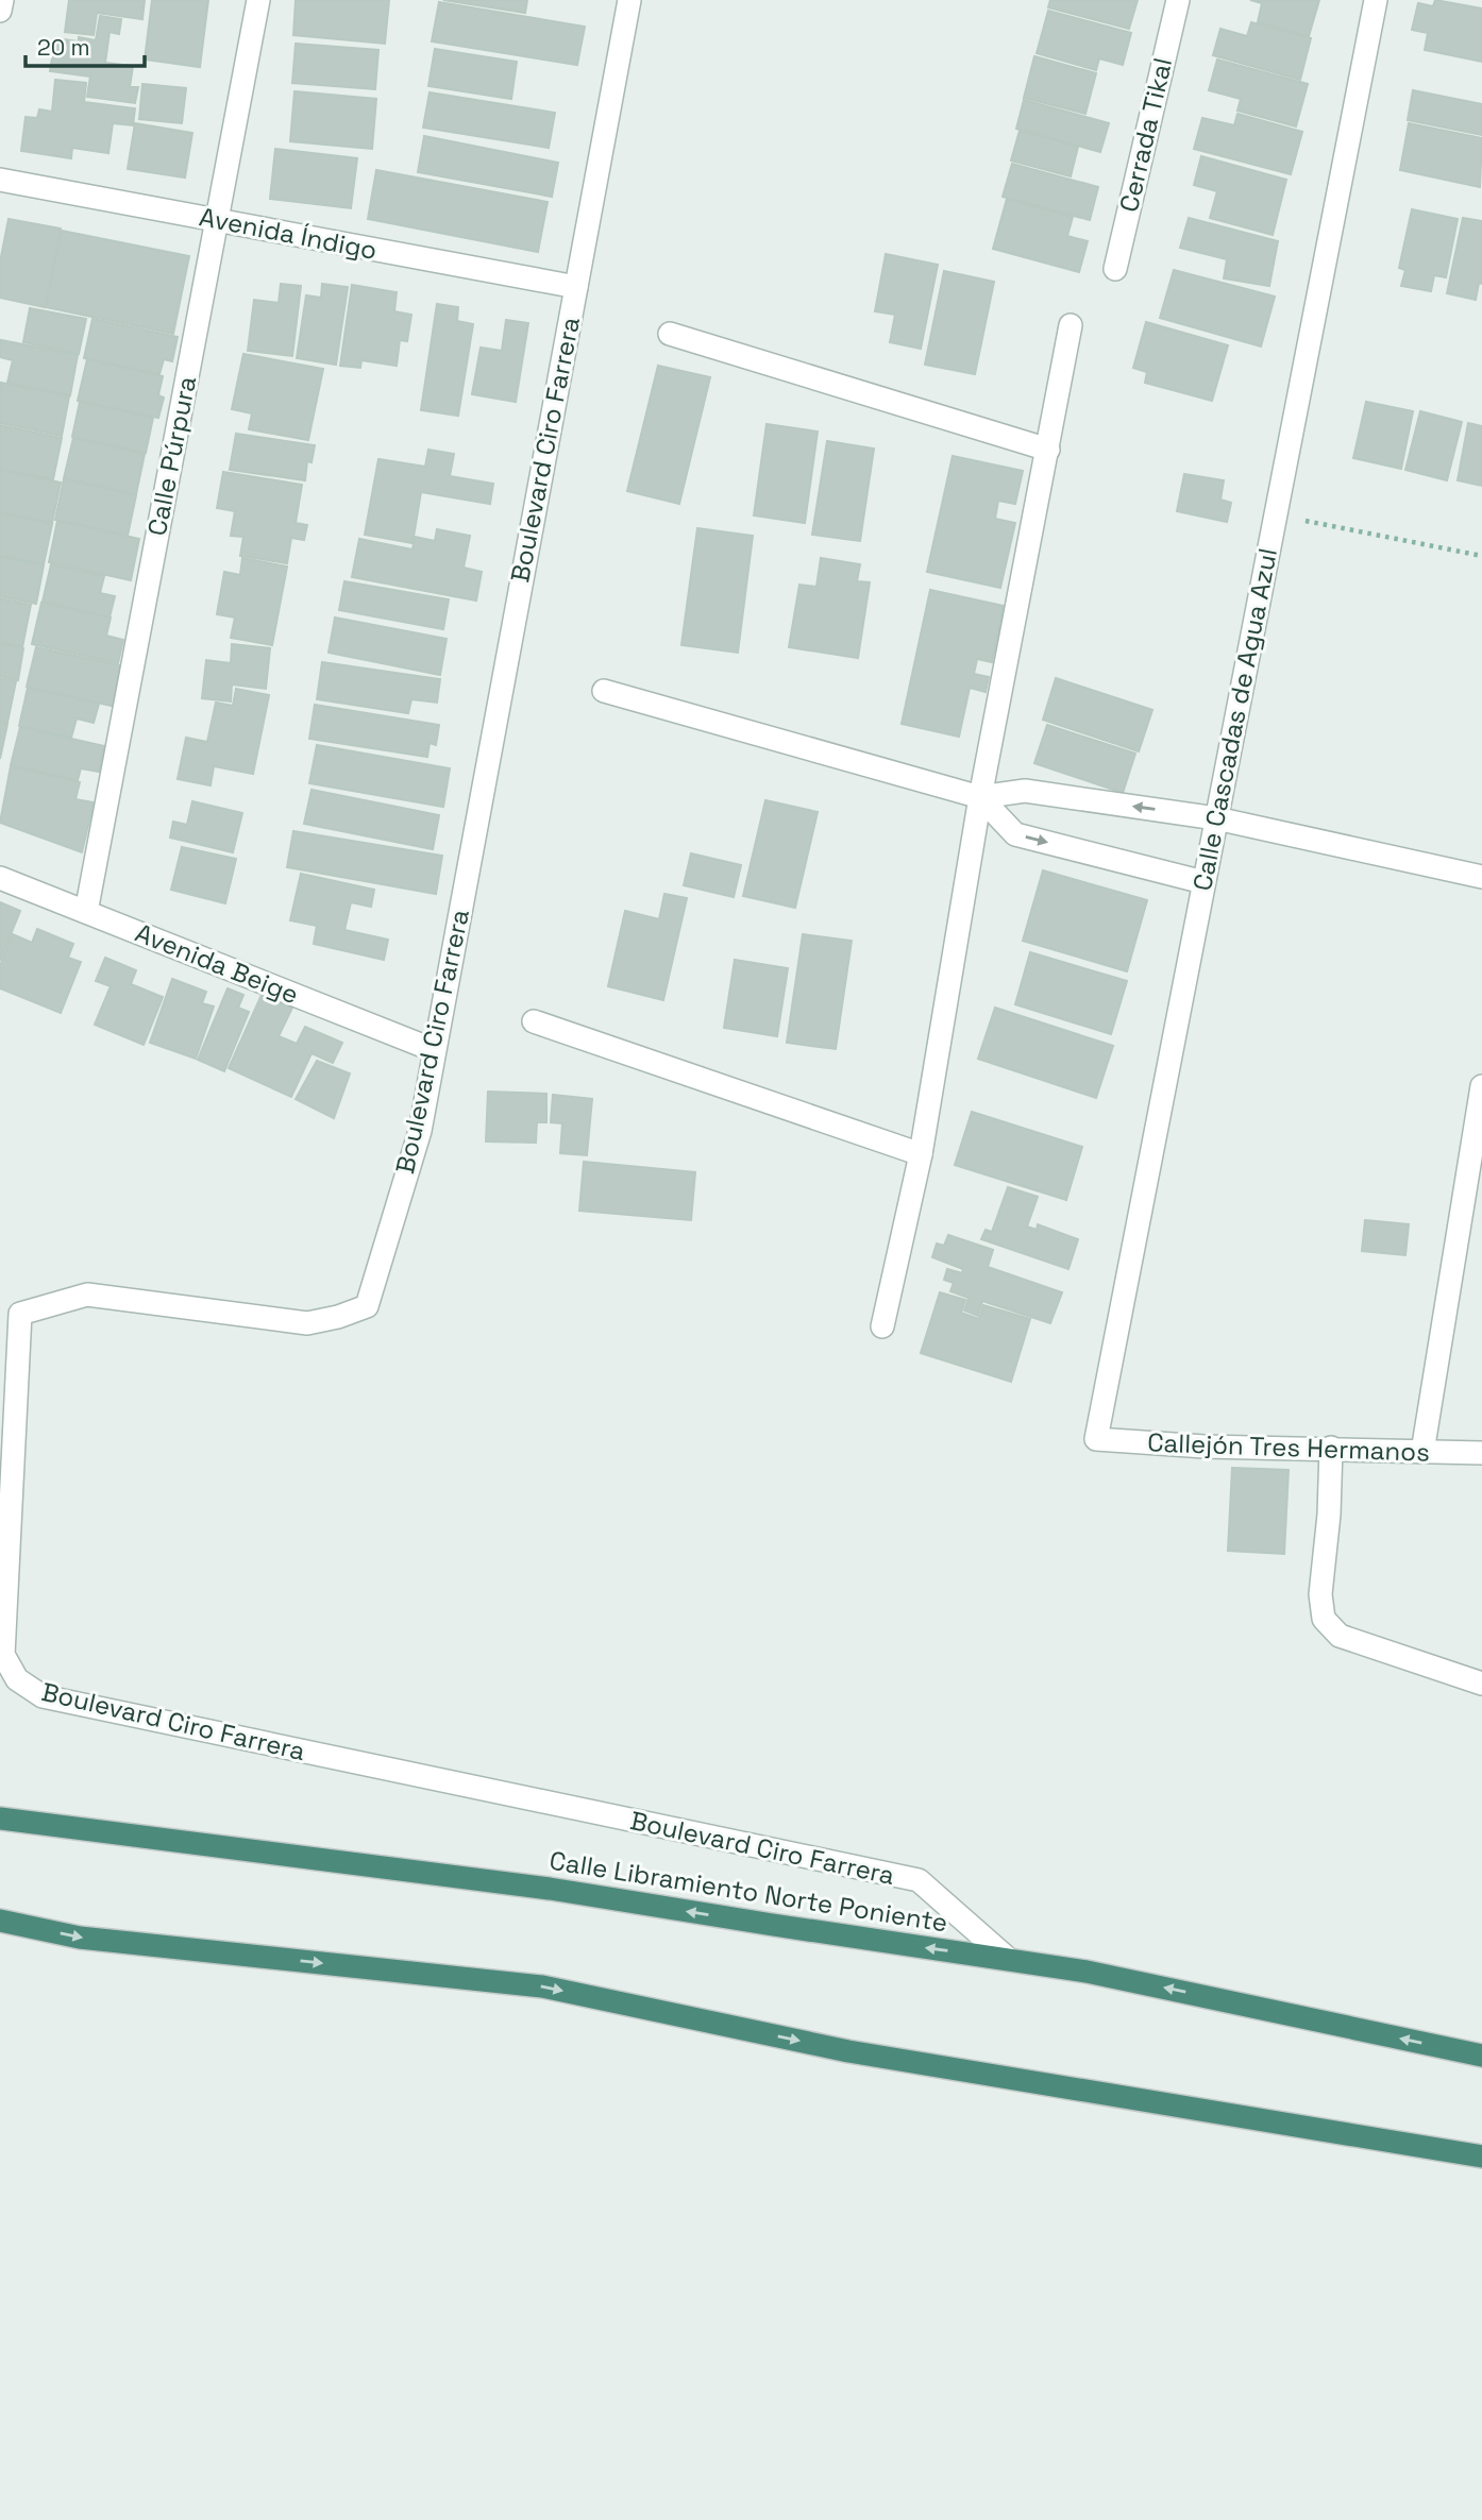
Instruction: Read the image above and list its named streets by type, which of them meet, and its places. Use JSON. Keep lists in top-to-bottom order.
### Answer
{
  "streets": {
    "highway": ["Calle Libramiento Norte Poniente"],
    "street": [
      "Cerrada Tikal",
      "Avenida Índigo",
      "Boulevard Ciro Farrera",
      "Calle Púrpura",
      "Calle Cascadas de Agua Azul",
      "Avenida Beige",
      "Callejón Tres Hermanos"
    ]
  },
  "crossings": [
    ["Avenida Índigo", "Boulevard Ciro Farrera"],
    ["Avenida Índigo", "Calle Púrpura"],
    ["Boulevard Ciro Farrera", "Avenida Beige"],
    ["Boulevard Ciro Farrera", "Calle Libramiento Norte Poniente"],
    ["Calle Púrpura", "Avenida Beige"],
    ["Calle Cascadas de Agua Azul", "Callejón Tres Hermanos"]
  ],
  "scale_bar": "20 m"
}
